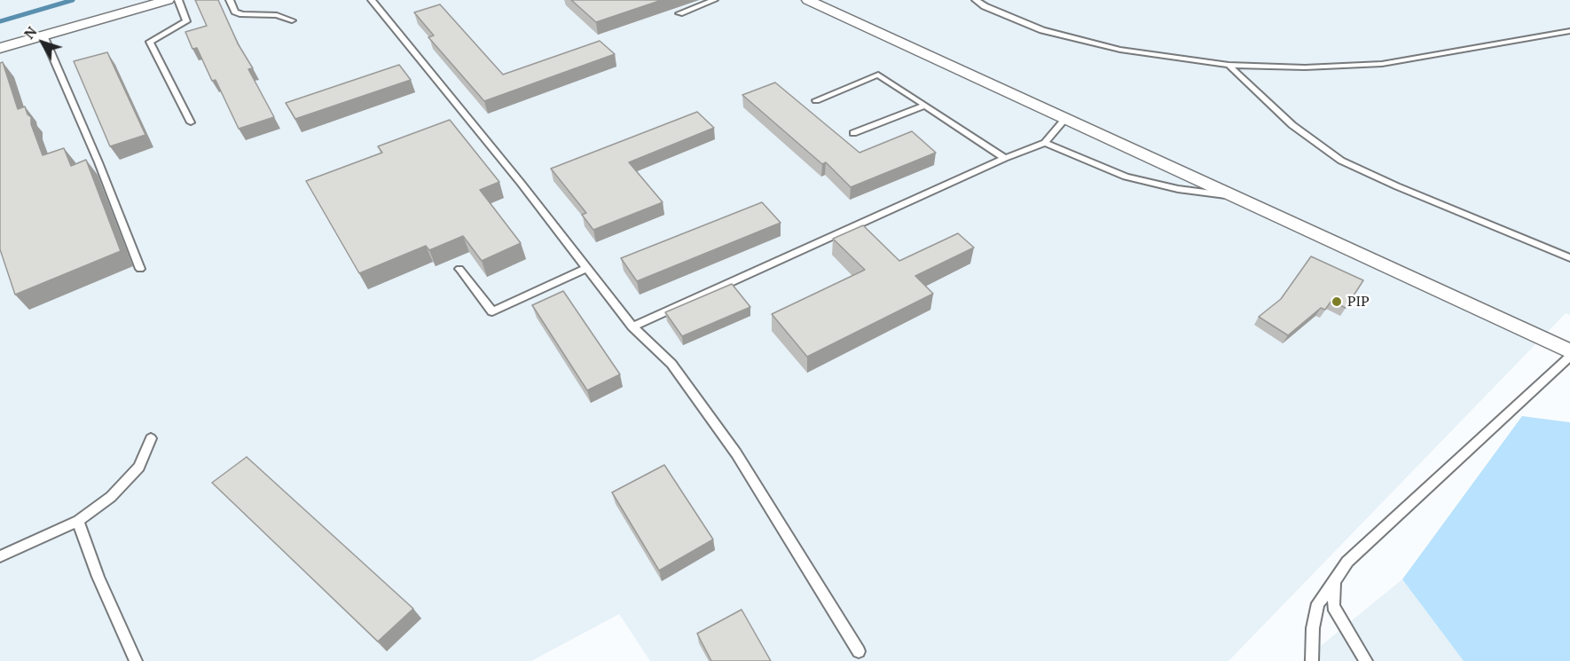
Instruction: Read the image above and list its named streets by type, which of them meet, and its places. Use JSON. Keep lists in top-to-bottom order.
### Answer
{
  "places": ["PIP"],
  "north": "top left"
}
